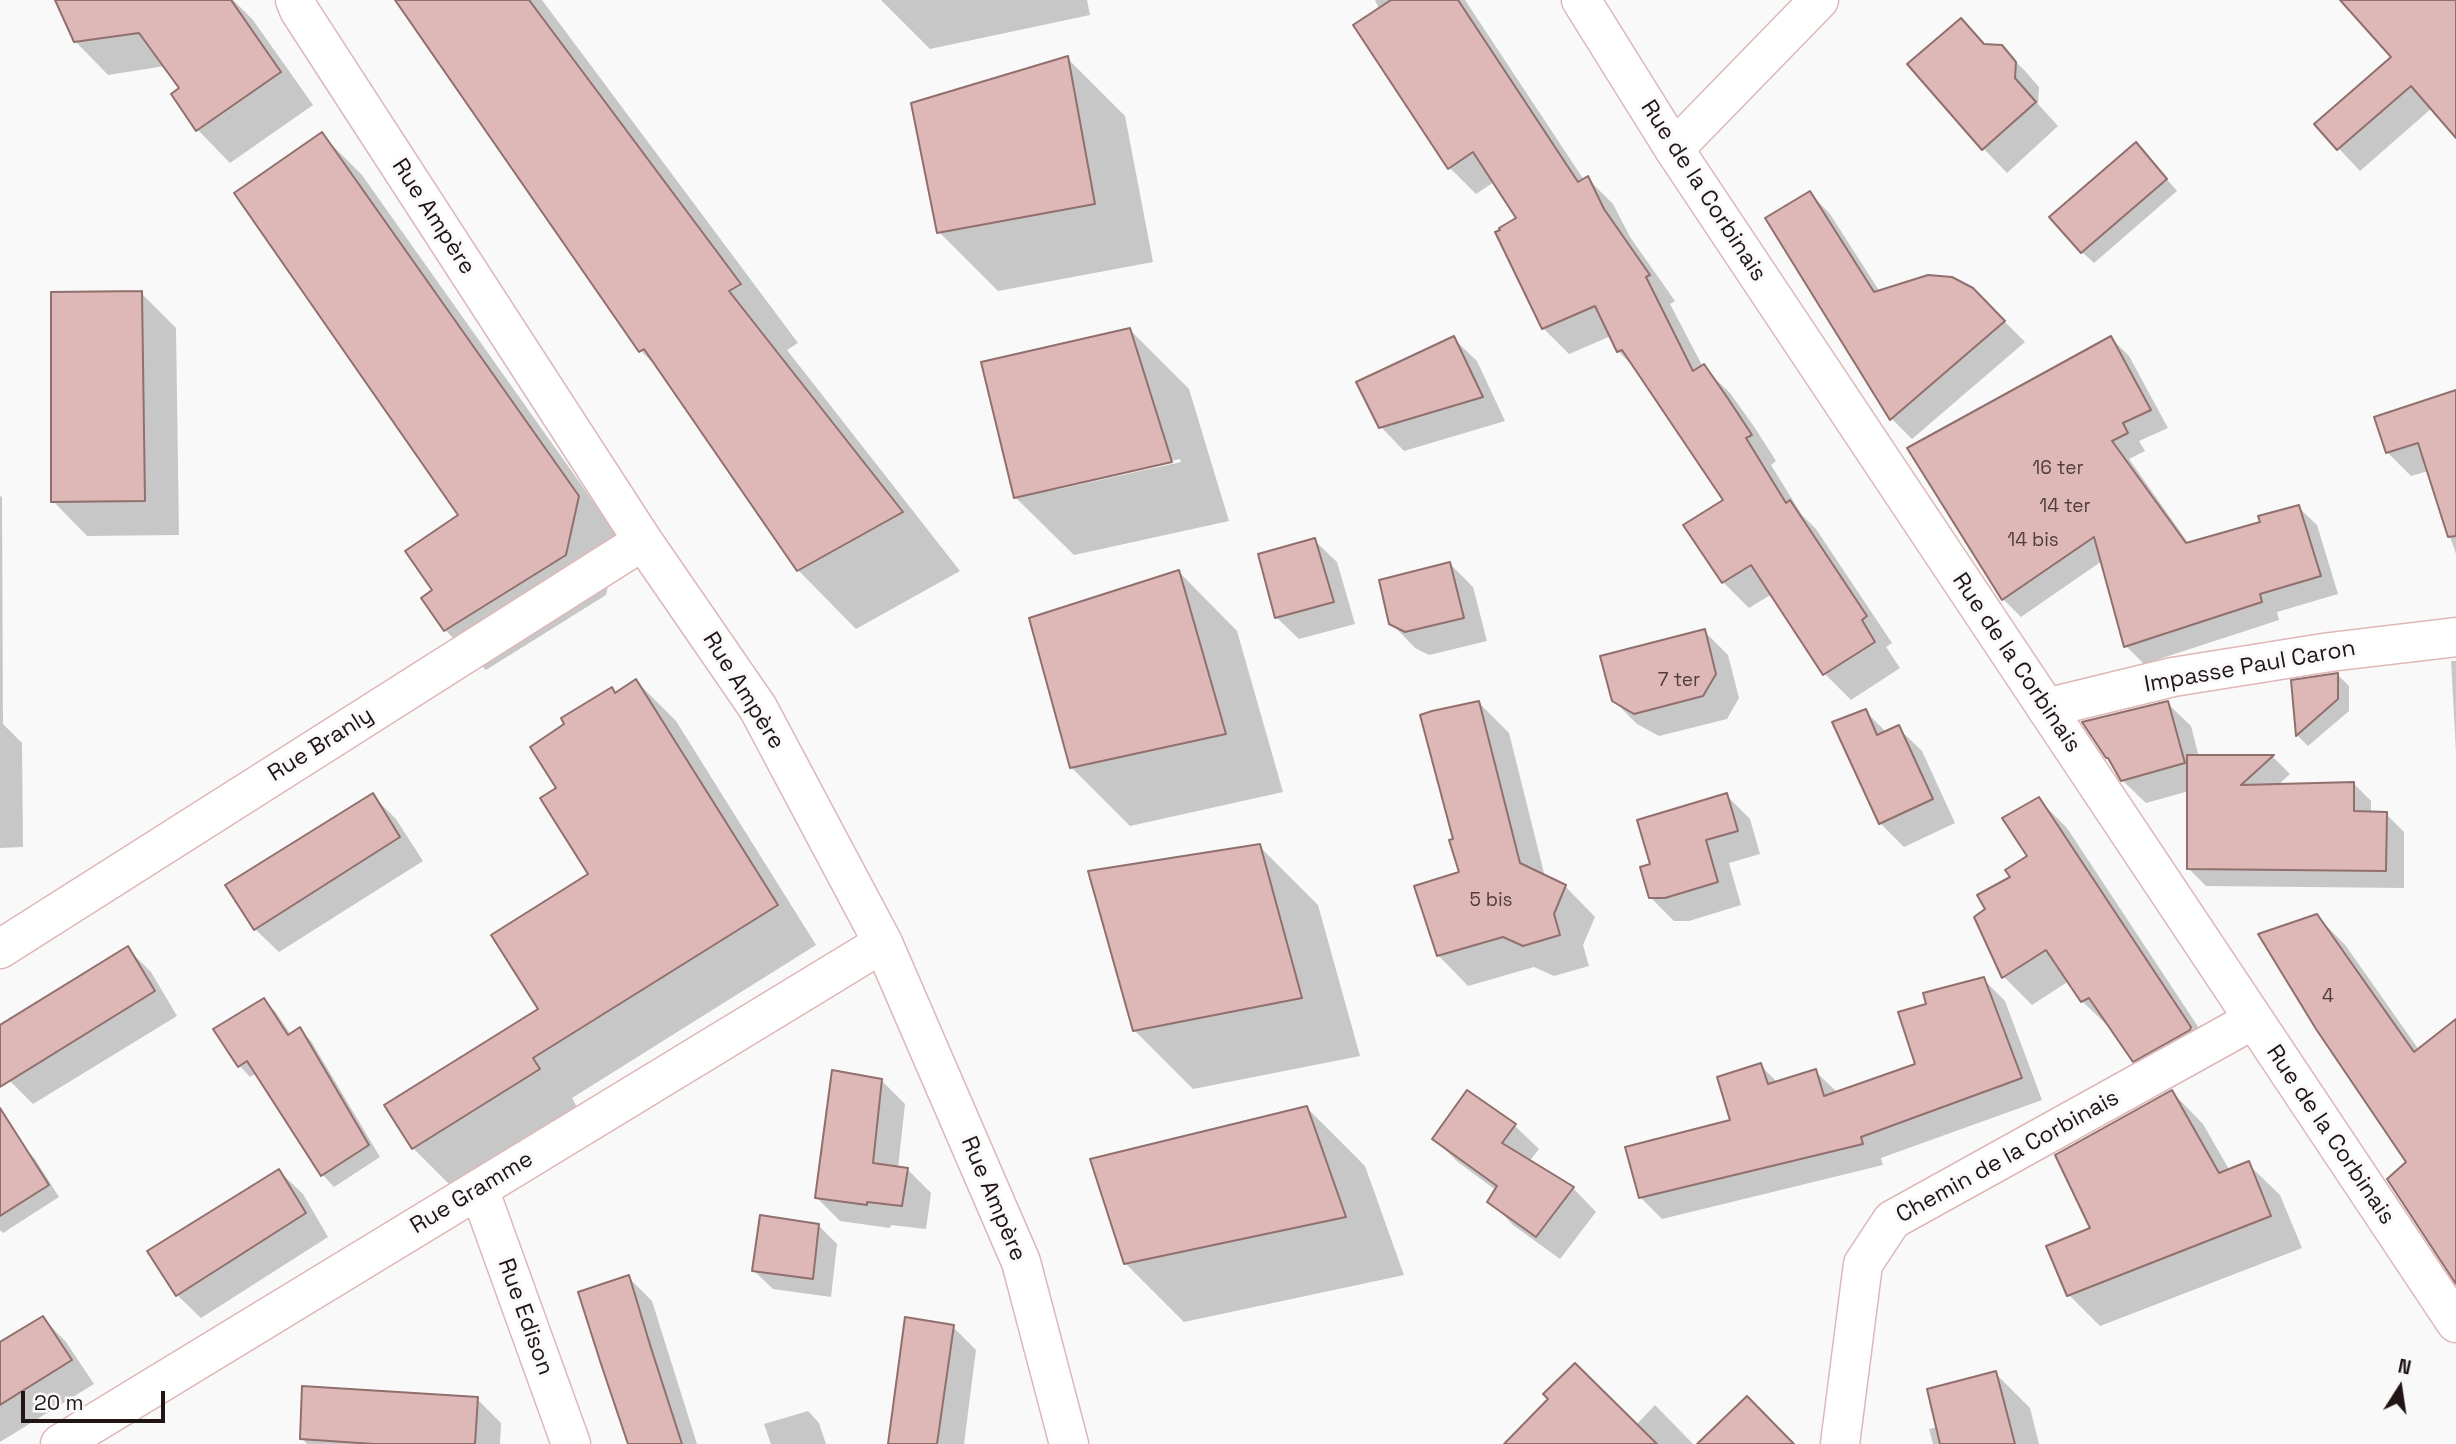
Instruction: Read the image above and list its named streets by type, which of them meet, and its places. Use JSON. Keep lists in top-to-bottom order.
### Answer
{
  "streets": {
    "street": [
      "Rue de la Corbinais",
      "Rue Ampère",
      "Impasse Paul Caron",
      "Rue Branly",
      "Chemin de la Corbinais",
      "Rue Gramme",
      "Rue Edison"
    ]
  },
  "crossings": [
    ["Rue de la Corbinais", "Impasse Paul Caron"],
    ["Rue de la Corbinais", "Chemin de la Corbinais"],
    ["Rue Ampère", "Rue Branly"],
    ["Rue Ampère", "Rue Gramme"],
    ["Rue Gramme", "Rue Edison"]
  ],
  "house_numbers": [
    "16 ter",
    "14 ter",
    "14 bis",
    "7 ter",
    "5 bis",
    "4"
  ],
  "scale_bar": "20 m",
  "north": "top"
}
